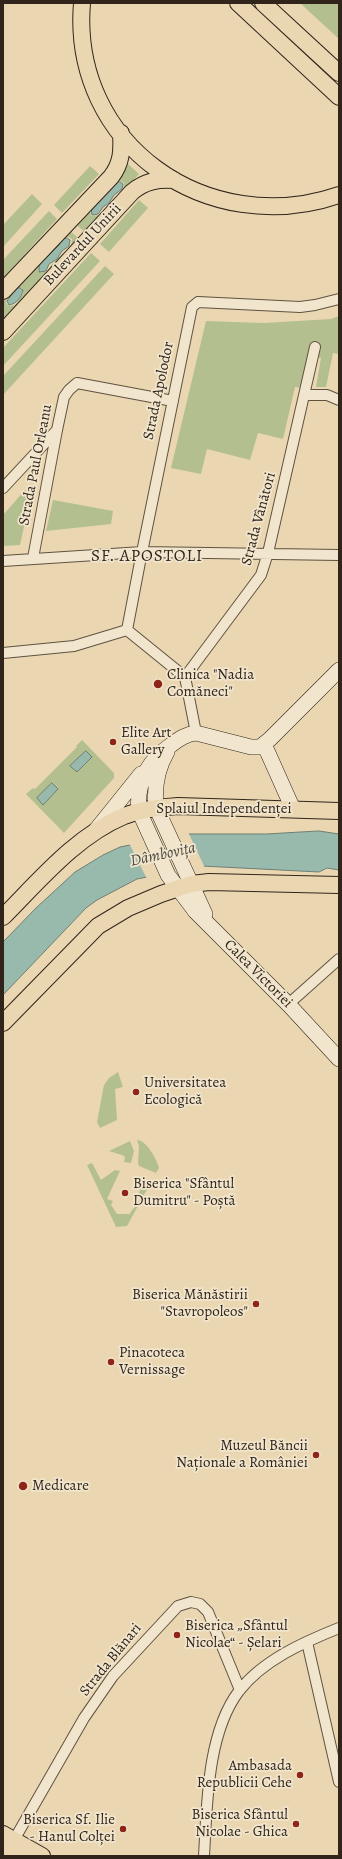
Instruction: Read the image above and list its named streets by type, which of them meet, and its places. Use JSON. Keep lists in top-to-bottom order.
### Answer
{
  "streets": {
    "main road": ["Bulevardul Unirii", "Splaiul Independenței", "Calea Victoriei"],
    "street": [
      "Strada Apolodor",
      "Strada Paul Orleanu",
      "Strada Vânători",
      "Strada Blănari"
    ]
  },
  "crossings": [
    ["Strada Apolodor", "Strada Paul Orleanu"]
  ],
  "districts": ["SF. APOSTOLI"],
  "water": ["Dâmbovița"],
  "places": [
    "Clinica \"Nadia Comăneci\"",
    "Elite Art Gallery",
    "Universitatea Ecologică",
    "Biserica \"Sfântul Dumitru\" - Poștă",
    "Biserica Mănăstirii \"Stavropoleos\"",
    "Pinacoteca Vernissage",
    "Muzeul Băncii Naționale a României",
    "Medicare",
    "Biserica „Sfântul Nicolae“ - Șelari",
    "Ambasada Republicii Cehe",
    "Biserica Sfântul Nicolae - Ghica",
    "Biserica Sf. Ilie - Hanul Colței"
  ]
}
